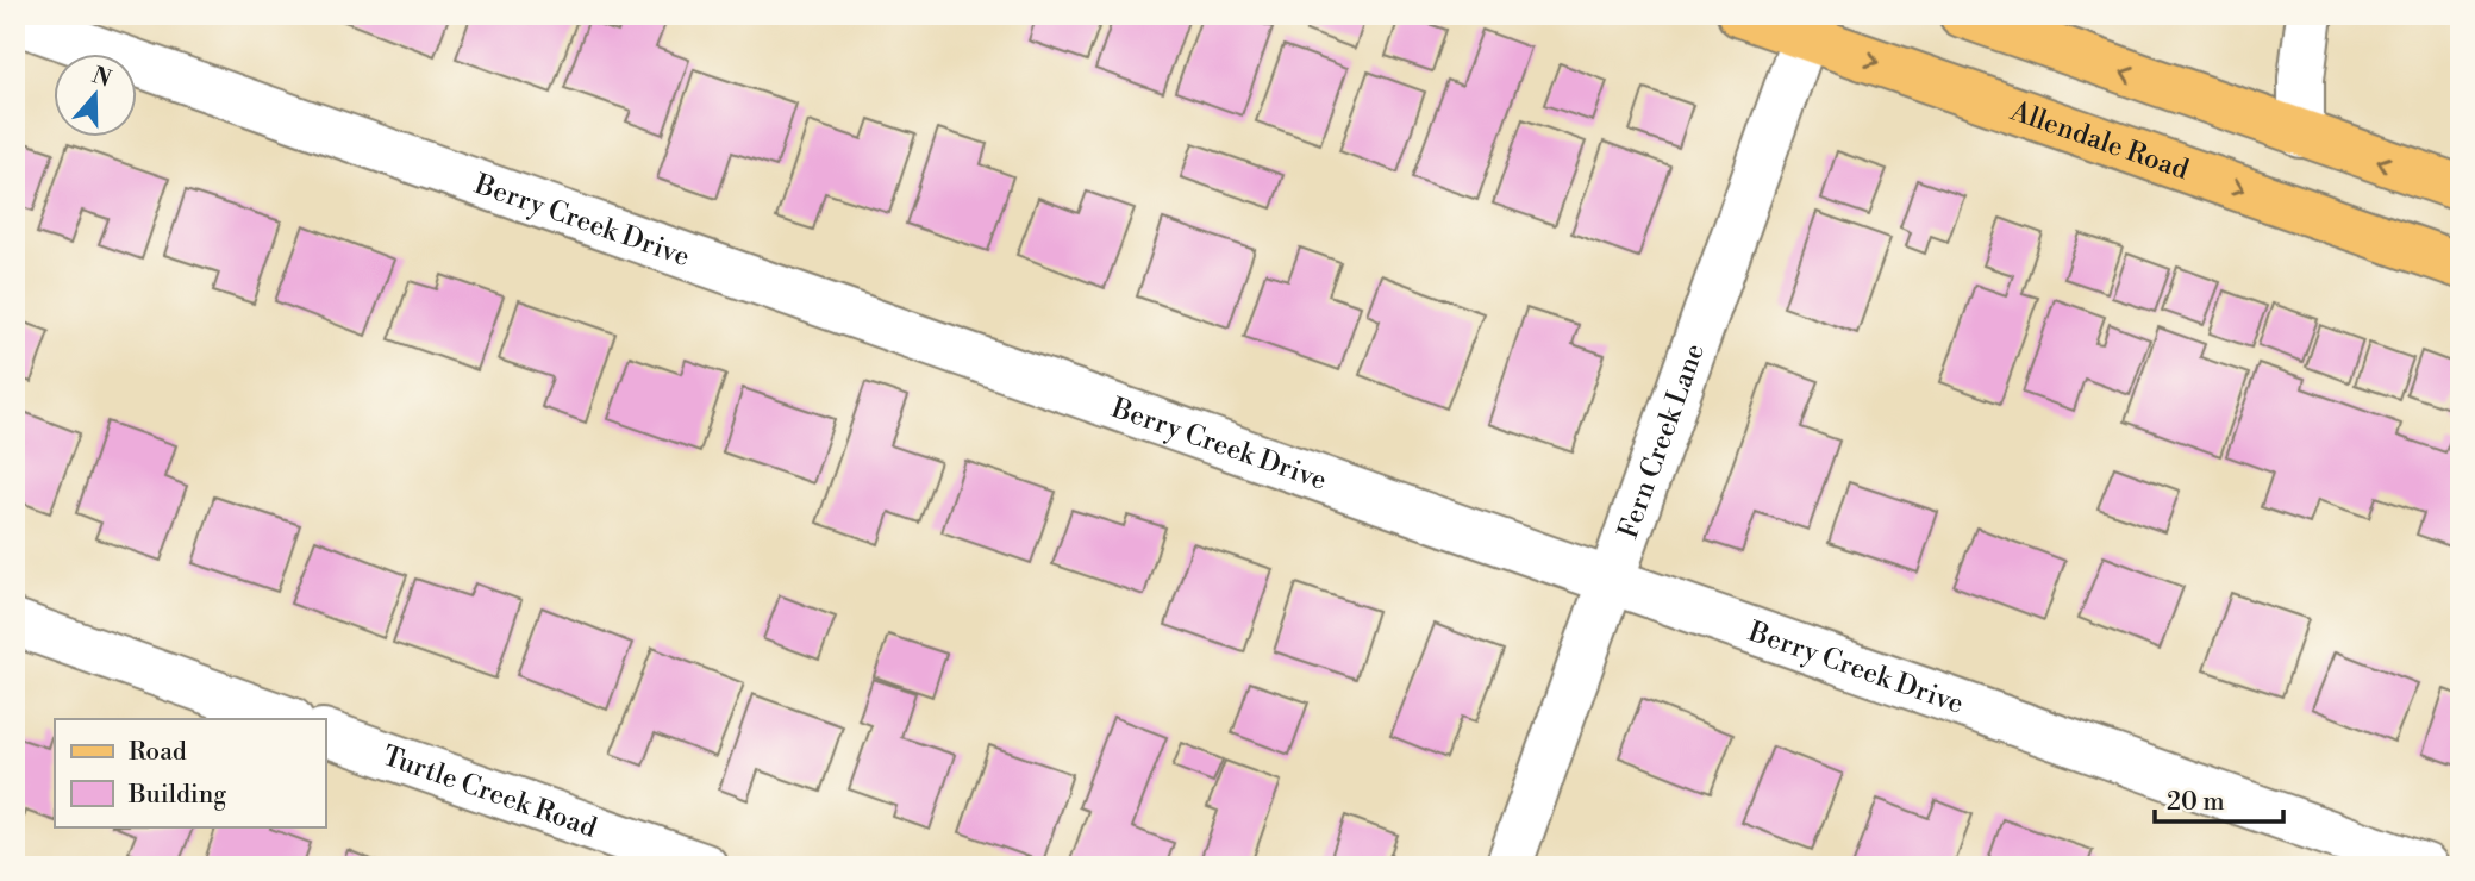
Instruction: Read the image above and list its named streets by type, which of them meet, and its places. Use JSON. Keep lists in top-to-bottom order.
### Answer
{
  "streets": {
    "main road": ["Allendale Road"],
    "street": ["Berry Creek Drive", "Fern Creek Lane", "Turtle Creek Road"]
  },
  "crossings": [
    ["Allendale Road", "Fern Creek Lane"],
    ["Berry Creek Drive", "Fern Creek Lane"]
  ],
  "legend": ["Road", "Building"],
  "scale_bar": "20 m",
  "north": "top"
}
